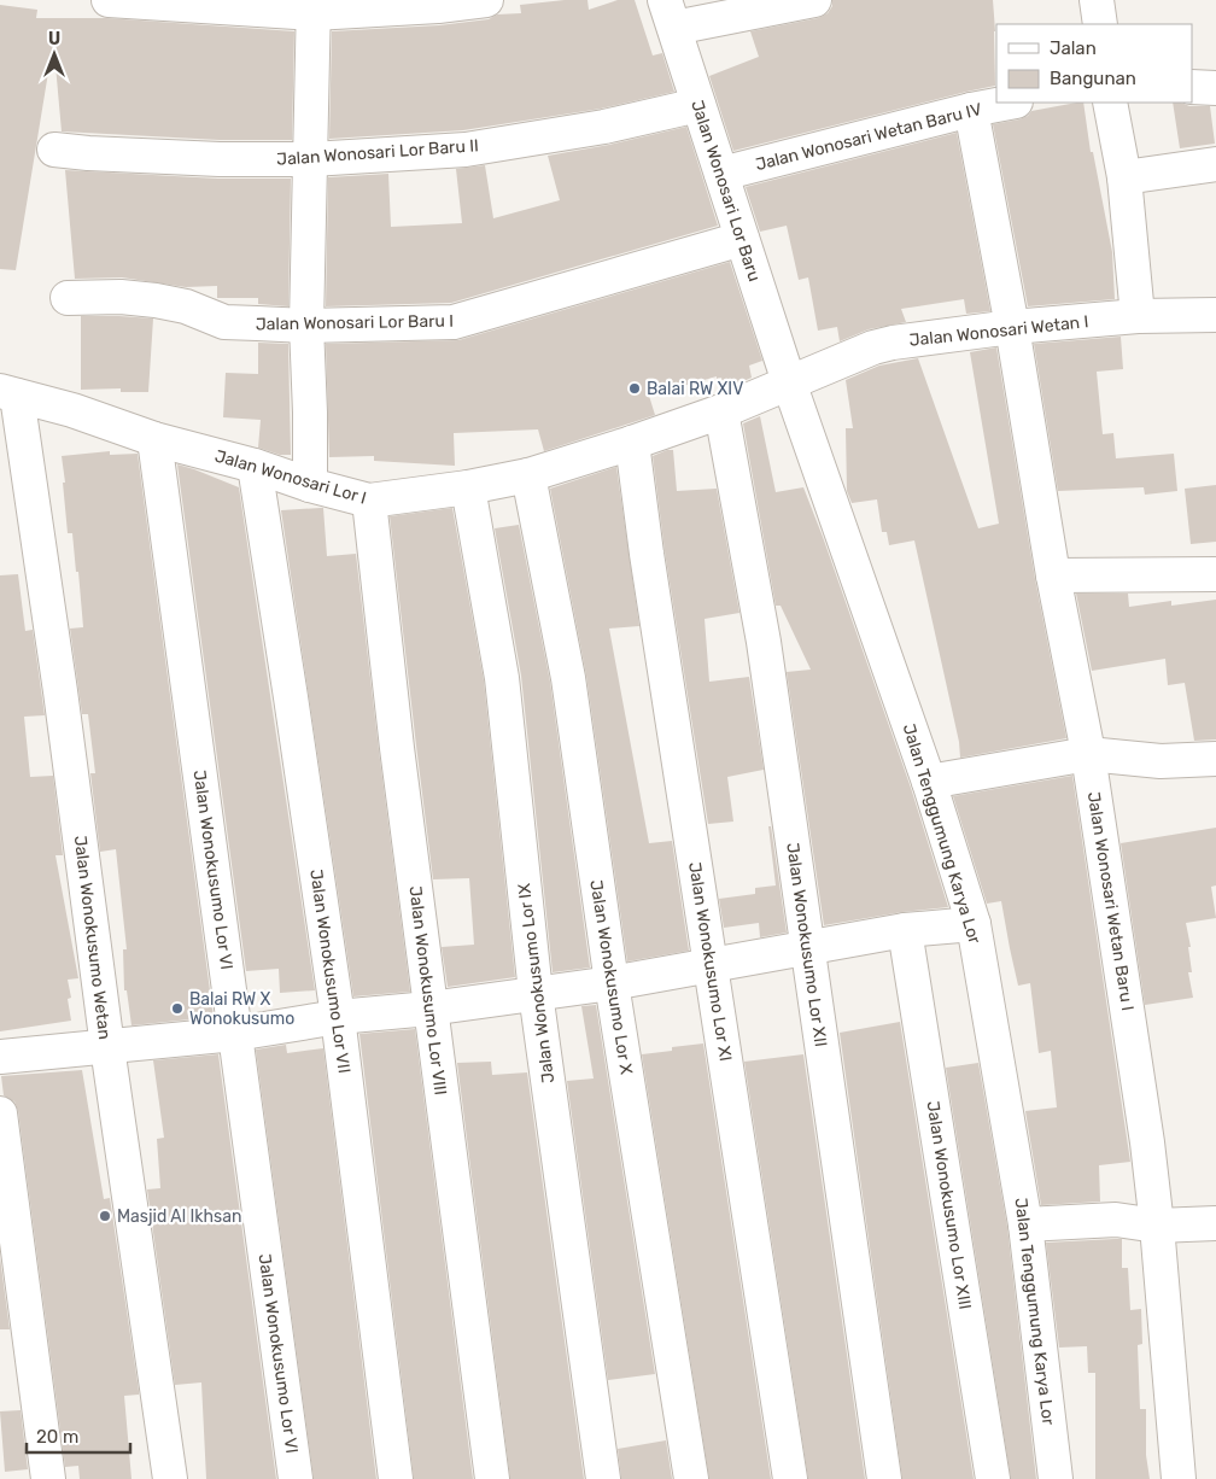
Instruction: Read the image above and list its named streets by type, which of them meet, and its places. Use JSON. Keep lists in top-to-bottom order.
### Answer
{
  "streets": {
    "street": [
      "Jalan Wonosari Wetan Baru IV",
      "Jalan Wonosari Lor Baru II",
      "Jalan Wonosari Lor Baru",
      "Jalan Wonosari Lor Baru I",
      "Jalan Wonosari Wetan I",
      "Jalan Wonosari Lor I",
      "Jalan Tenggumung Karya Lor",
      "Jalan Wonokusumo Lor VI",
      "Jalan Wonosari Wetan Baru I",
      "Jalan Wonokusumo Wetan",
      "Jalan Wonokusumo Lor XII",
      "Jalan Wonokusumo Lor XI",
      "Jalan Wonokusumo Lor VII",
      "Jalan Wonokusumo Lor X",
      "Jalan Wonokusumo Lor IX",
      "Jalan Wonokusumo Lor VIII",
      "Jalan Wonokusumo Lor XIII"
    ]
  },
  "crossings": [
    ["Jalan Wonosari Wetan Baru IV", "Jalan Wonosari Lor Baru"],
    ["Jalan Wonosari Wetan Baru IV", "Jalan Wonosari Wetan Baru I"],
    ["Jalan Wonosari Lor Baru II", "Jalan Wonosari Lor Baru"],
    ["Jalan Wonosari Lor Baru", "Jalan Wonosari Lor Baru I"],
    ["Jalan Wonosari Lor Baru", "Jalan Wonosari Wetan I"],
    ["Jalan Wonosari Lor Baru", "Jalan Wonosari Lor I"],
    ["Jalan Wonosari Lor Baru", "Jalan Tenggumung Karya Lor"],
    ["Jalan Wonosari Wetan I", "Jalan Wonosari Lor I"],
    ["Jalan Wonosari Wetan I", "Jalan Tenggumung Karya Lor"],
    ["Jalan Wonosari Wetan I", "Jalan Wonosari Wetan Baru I"],
    ["Jalan Wonosari Lor I", "Jalan Tenggumung Karya Lor"],
    ["Jalan Wonosari Lor I", "Jalan Wonokusumo Lor VI"],
    ["Jalan Wonosari Lor I", "Jalan Wonokusumo Wetan"],
    ["Jalan Wonosari Lor I", "Jalan Wonokusumo Lor XII"],
    ["Jalan Wonosari Lor I", "Jalan Wonokusumo Lor XI"],
    ["Jalan Wonosari Lor I", "Jalan Wonokusumo Lor VII"],
    ["Jalan Wonosari Lor I", "Jalan Wonokusumo Lor X"],
    ["Jalan Wonosari Lor I", "Jalan Wonokusumo Lor IX"],
    ["Jalan Wonosari Lor I", "Jalan Wonokusumo Lor VIII"]
  ],
  "places": ["Balai RW XIV", "Balai RW X Wonokusumo", "Masjid Al Ikhsan"],
  "legend": ["Jalan", "Bangunan"],
  "scale_bar": "20 m",
  "north": "top"
}
